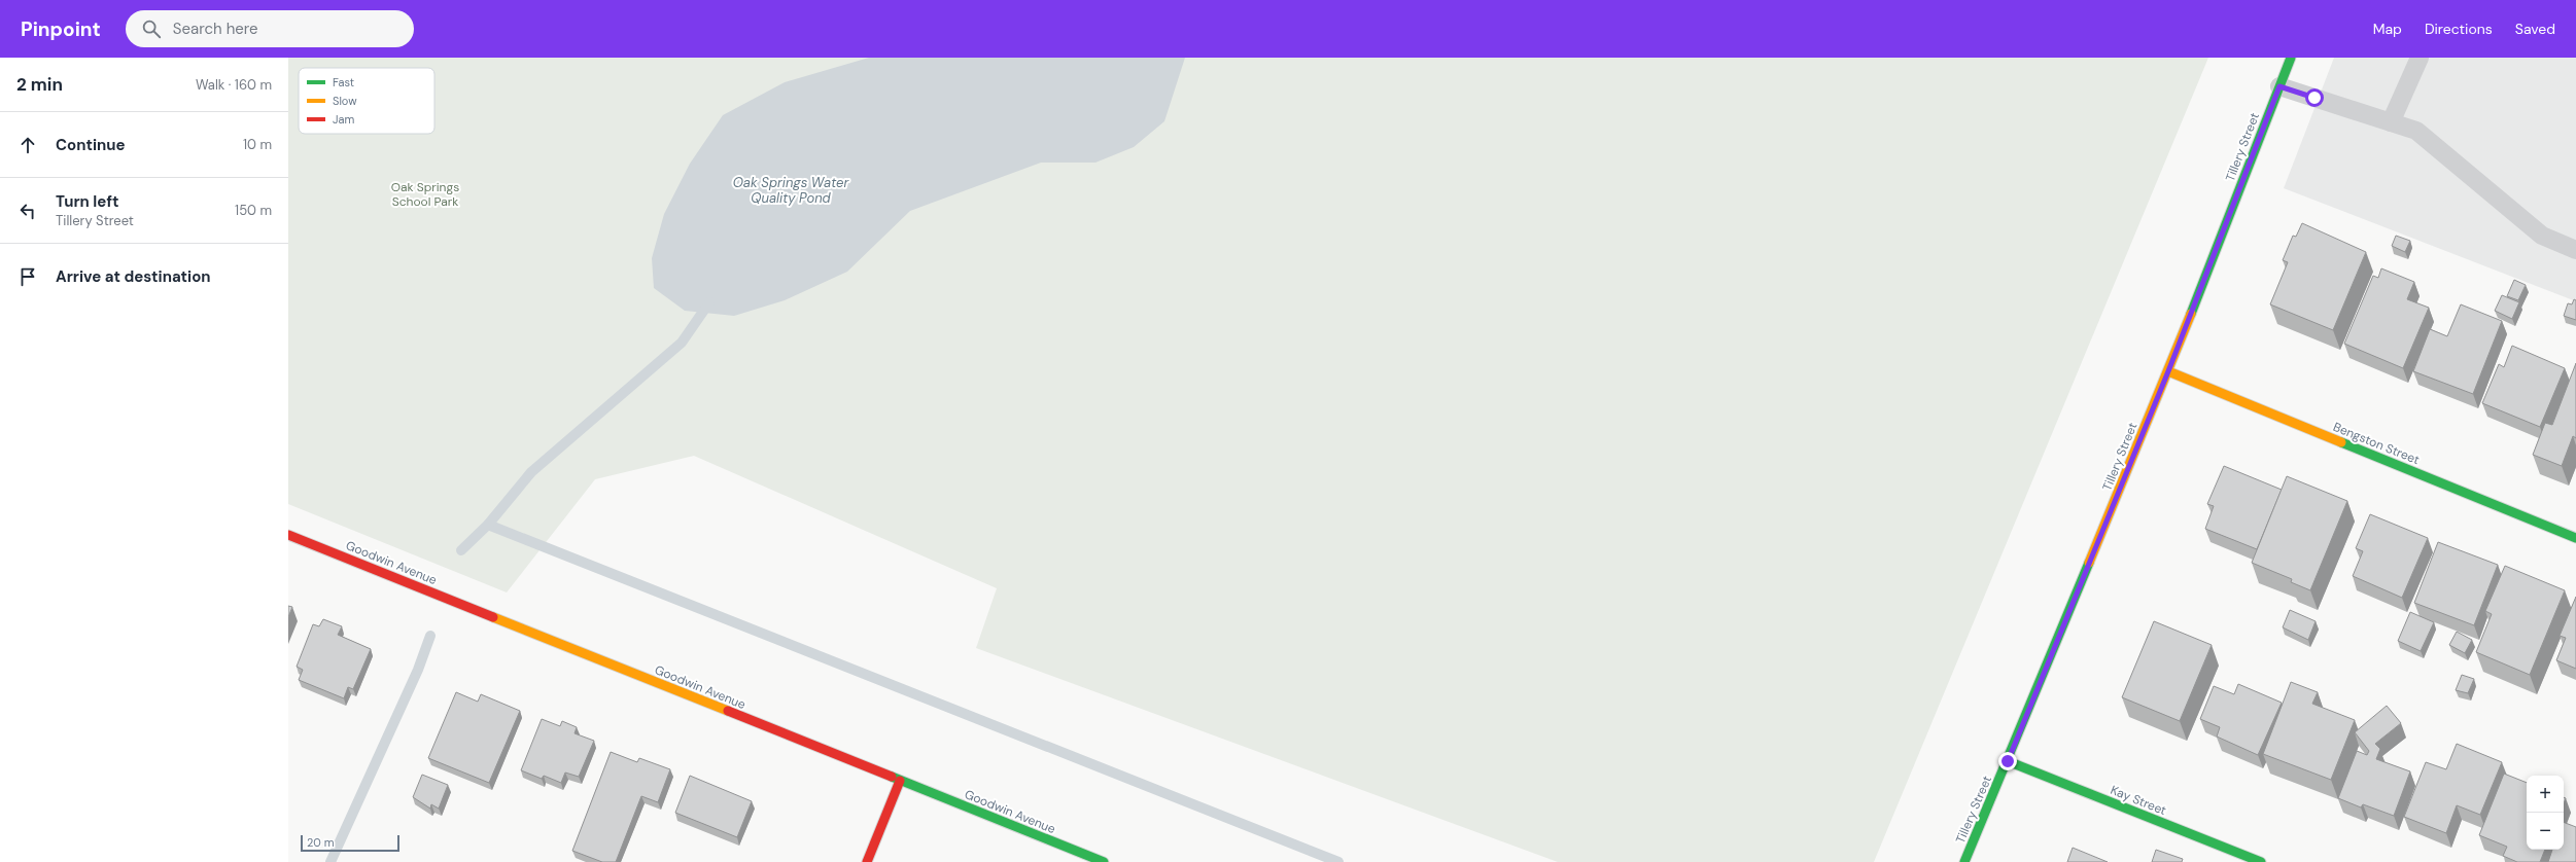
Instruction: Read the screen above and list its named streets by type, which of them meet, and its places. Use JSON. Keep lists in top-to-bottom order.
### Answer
{
  "streets": {
    "street": [
      "Tillery Street",
      "Bengston Street",
      "Goodwin Avenue",
      "Kay Street"
    ]
  },
  "crossings": [
    ["Tillery Street", "Bengston Street"],
    ["Tillery Street", "Kay Street"]
  ],
  "water": ["Oak Springs Water Quality Pond"],
  "parks": ["Oak Springs School Park"],
  "legend": ["Fast", "Slow", "Jam"],
  "scale_bar": "20 m",
  "page": {
    "header": "Pinpoint",
    "search": "Search here",
    "nav": ["Map", "Directions", "Saved"],
    "heading": ["2 min", "Walk · 160 m"],
    "list": [
      ["Continue", "10 m"],
      ["Turn left", "Tillery Street", "150 m"],
      "Arrive at destination"
    ],
    "map_buttons": ["+", "−"],
    "scale": "20 m"
  }
}
